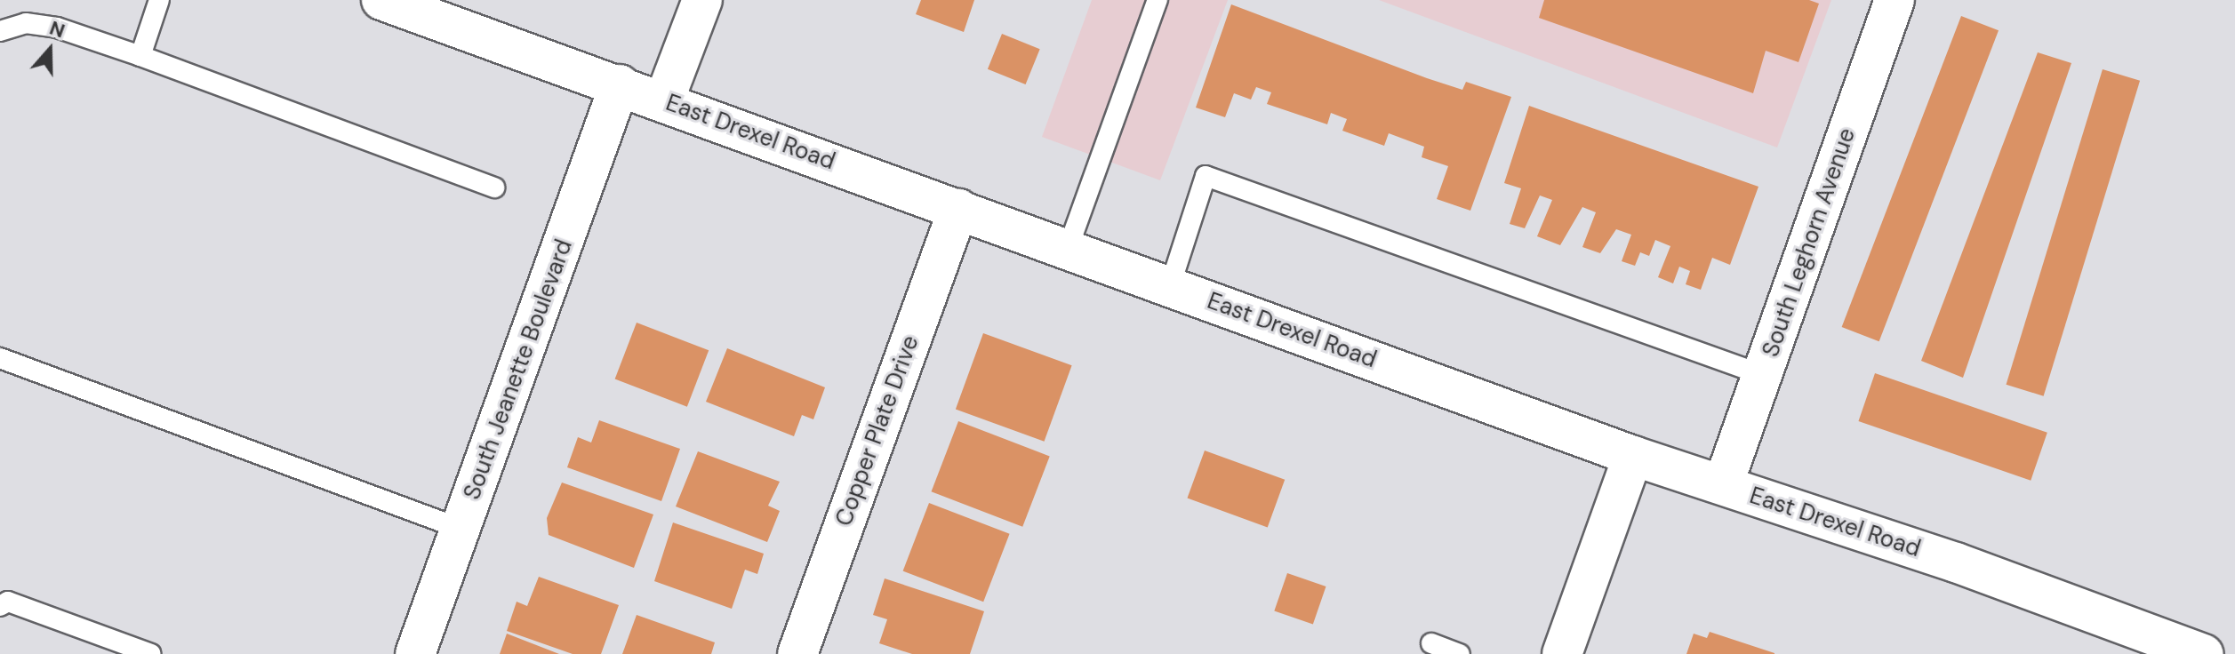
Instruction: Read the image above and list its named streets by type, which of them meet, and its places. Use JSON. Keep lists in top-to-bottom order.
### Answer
{
  "streets": {
    "street": [
      "East Drexel Road",
      "South Leghorn Avenue",
      "South Jeanette Boulevard",
      "Copper Plate Drive"
    ]
  },
  "crossings": [
    ["East Drexel Road", "South Leghorn Avenue"],
    ["East Drexel Road", "South Jeanette Boulevard"],
    ["East Drexel Road", "Copper Plate Drive"]
  ],
  "north": "top"
}
